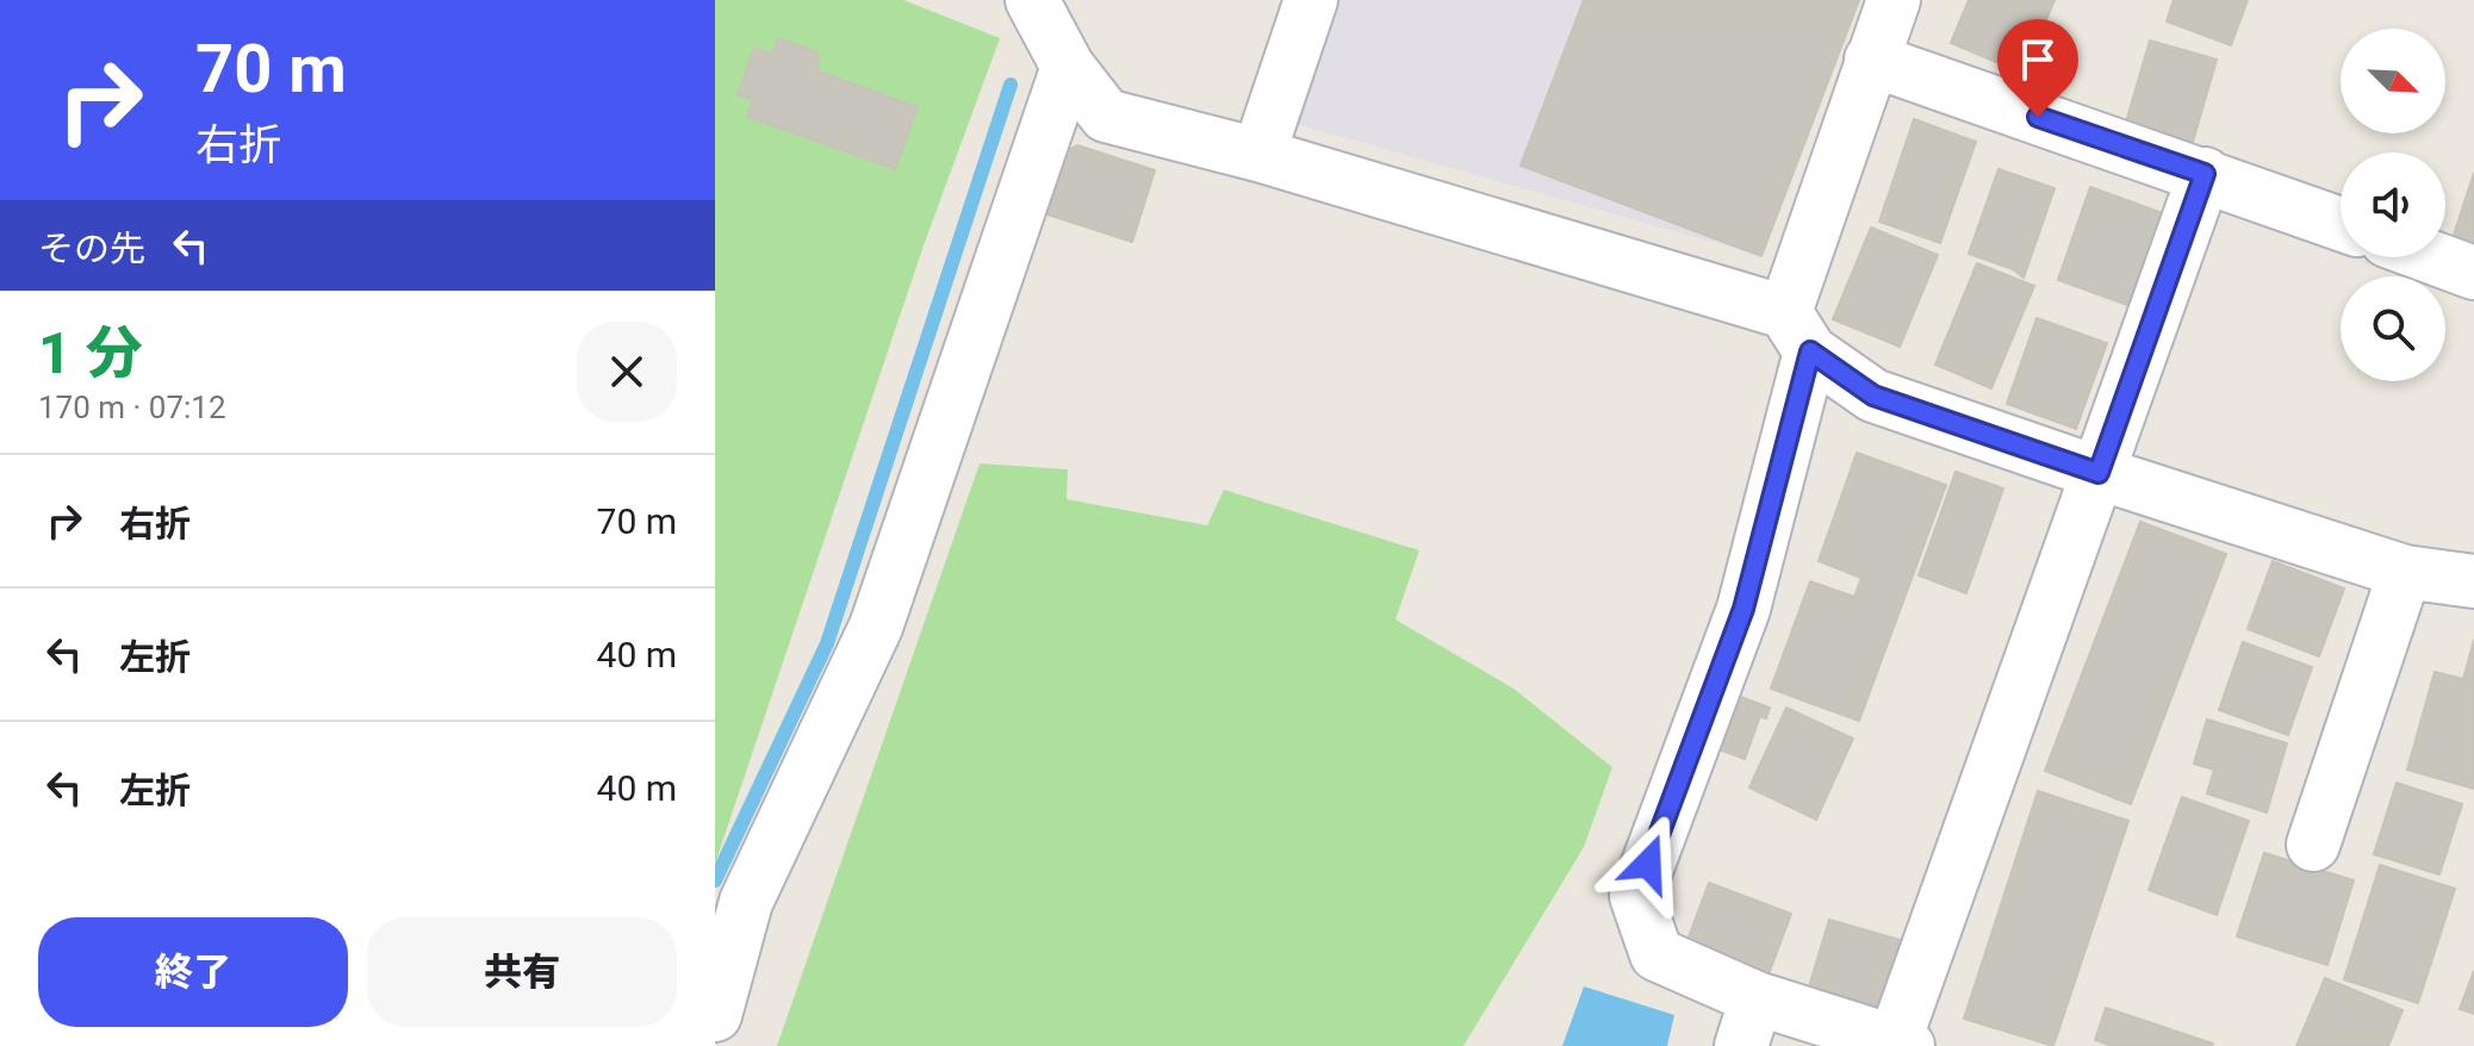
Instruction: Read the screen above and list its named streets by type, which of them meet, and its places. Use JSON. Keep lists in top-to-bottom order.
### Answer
{
  "north": "bottom right",
  "page": {
    "turn": ["70 m", "右折"],
    "then": "その先",
    "heading": ["1 分", "170 m · 07:12"],
    "list": [
      {
        "name": "右折",
        "value": "70 m"
      },
      {
        "name": "左折",
        "value": "40 m"
      },
      {
        "name": "左折",
        "value": "40 m"
      }
    ],
    "buttons": ["終了", "共有"]
  }
}
